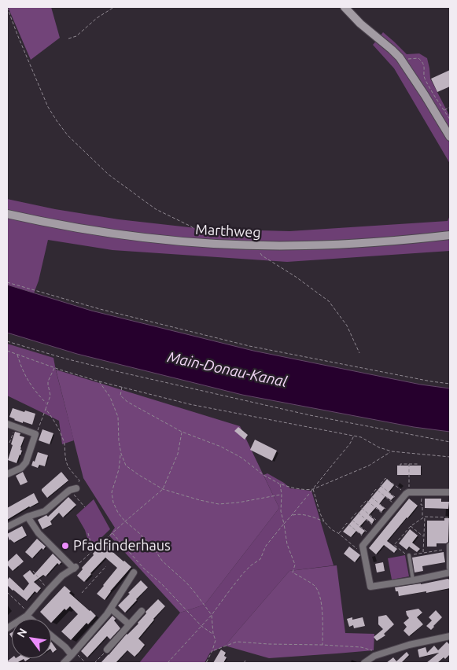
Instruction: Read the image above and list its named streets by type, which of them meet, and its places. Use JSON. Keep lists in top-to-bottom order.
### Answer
{
  "streets": {
    "main road": ["Marthweg"]
  },
  "water": ["Main-Donau-Kanal"],
  "places": ["Pfadfinderhaus"],
  "north": "top left"
}
